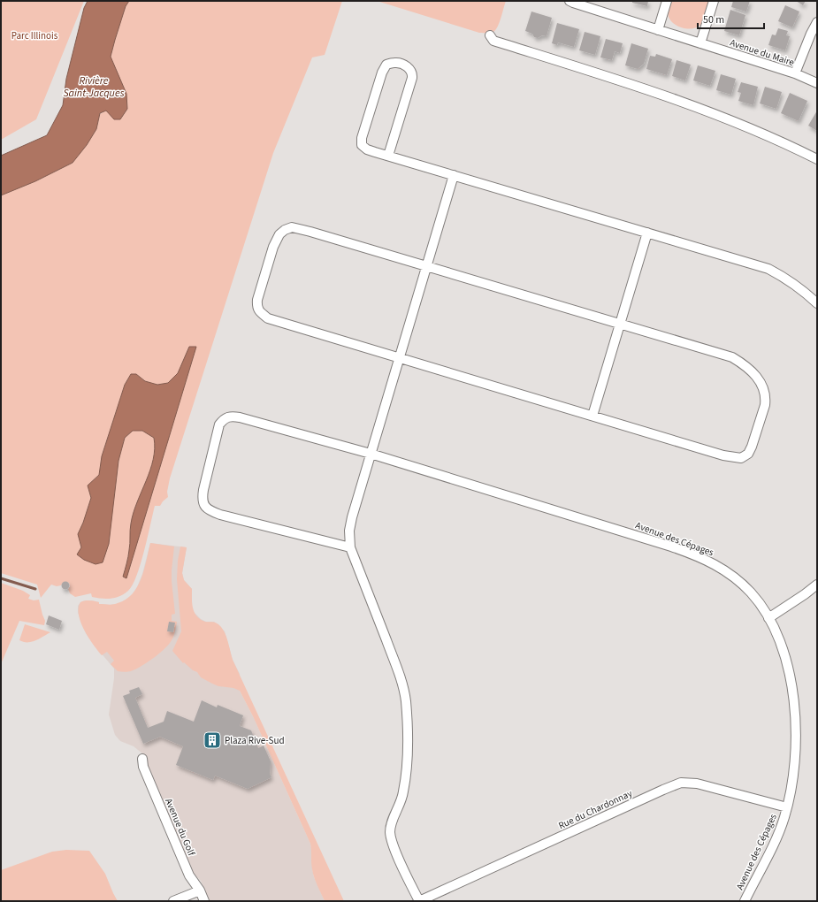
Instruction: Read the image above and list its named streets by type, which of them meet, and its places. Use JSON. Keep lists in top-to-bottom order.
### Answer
{
  "streets": {
    "street": [
      "Avenue du Maire",
      "Avenue des Cépages",
      "Rue du Chardonnay",
      "Avenue du Golf"
    ]
  },
  "crossings": [
    ["Avenue des Cépages", "Rue du Chardonnay"]
  ],
  "water": ["Rivière Saint-Jacques"],
  "parks": ["Parc Illinois"],
  "places": {
    "building": ["Plaza Rive-Sud"]
  },
  "scale_bar": "50 m"
}
